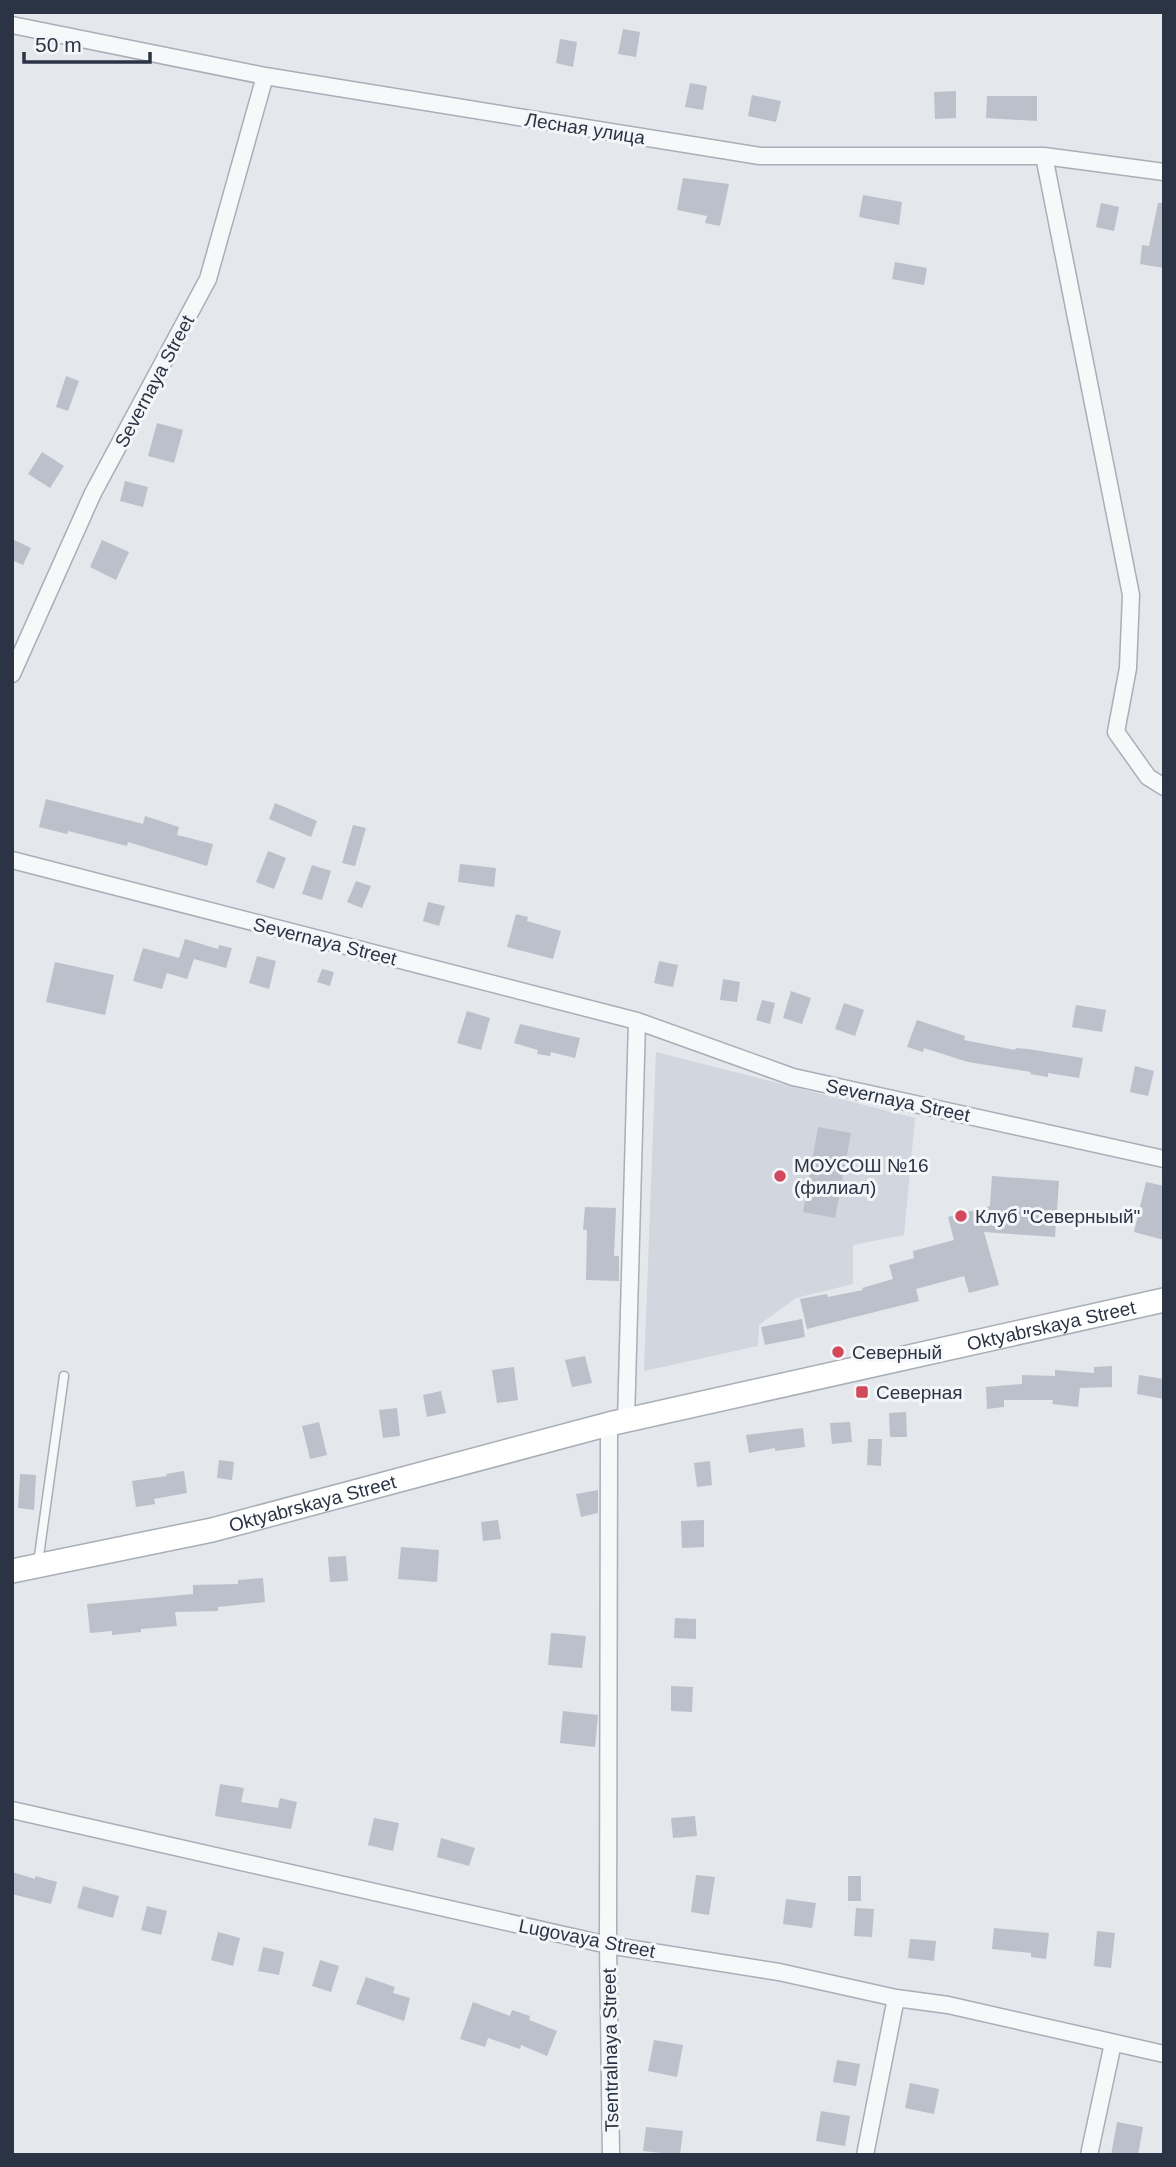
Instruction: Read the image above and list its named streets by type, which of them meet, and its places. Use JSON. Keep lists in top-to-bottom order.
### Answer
{
  "streets": {
    "street": [
      "Лесная улица",
      "Severnaya Street",
      "Oktyabrskaya Street",
      "Lugovaya Street",
      "Tsentralnaya Street"
    ]
  },
  "crossings": [
    ["Лесная улица", "Severnaya Street"],
    ["Lugovaya Street", "Tsentralnaya Street"]
  ],
  "places": {
    "other": ["МОУСОШ №16 (филиал)", "Клуб \"Северныый\"", "Северный"],
    "transit": ["Северная"]
  },
  "scale_bar": "50 m"
}
